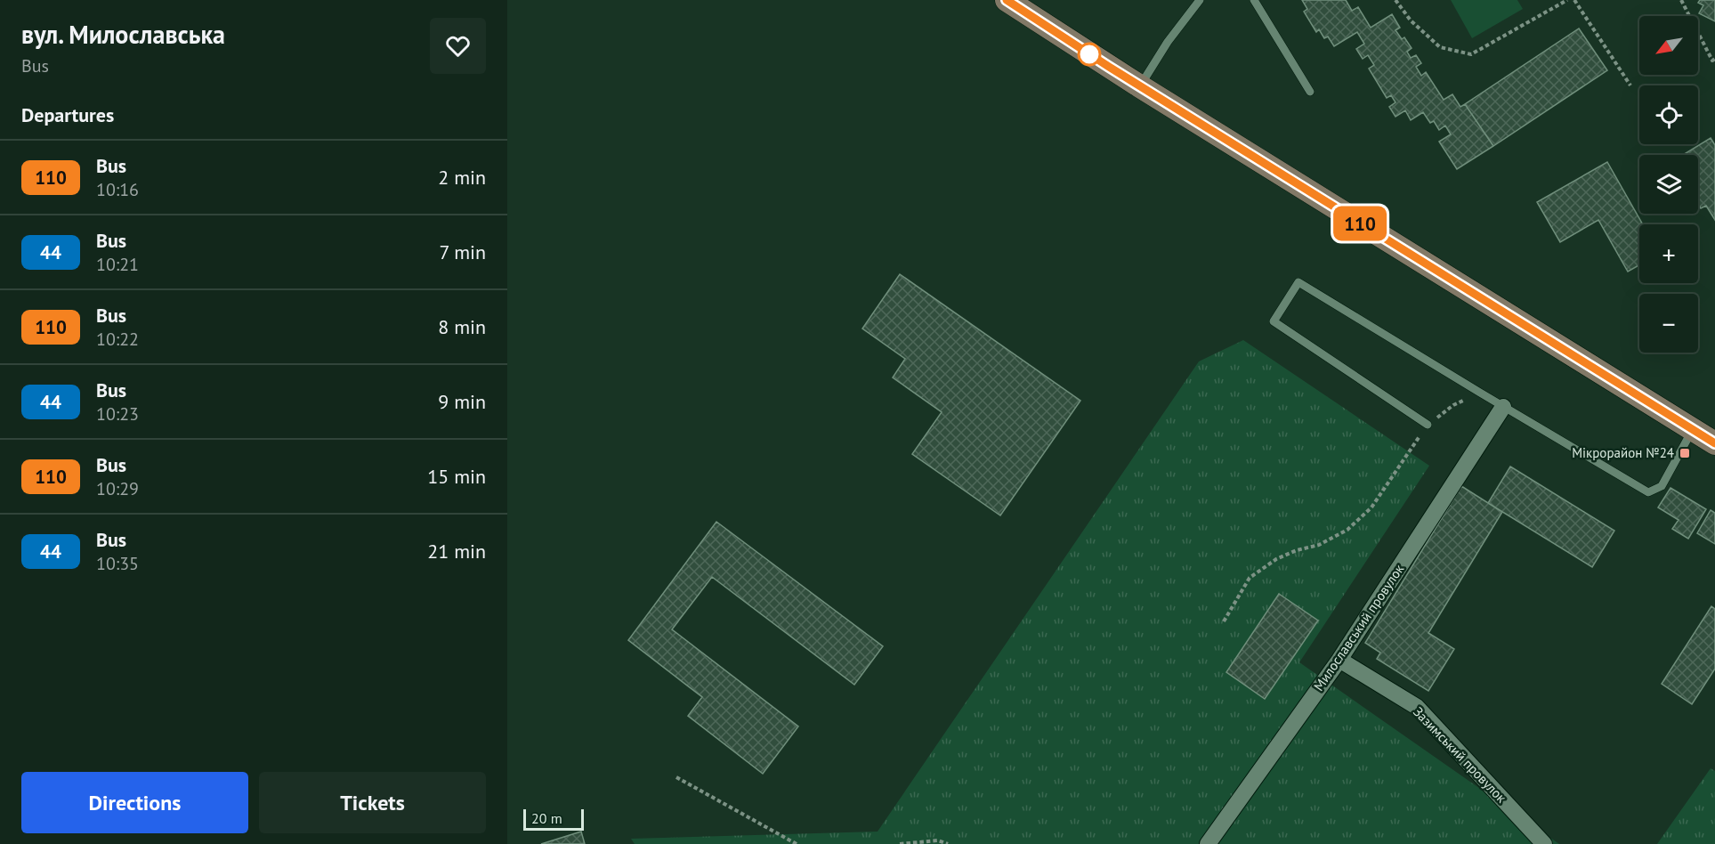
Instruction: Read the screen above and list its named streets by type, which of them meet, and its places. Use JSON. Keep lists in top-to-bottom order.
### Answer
{
  "streets": {
    "street": ["Милославський провулок", "Зазимський провулок"]
  },
  "crossings": [
    ["Милославський провулок", "Зазимський провулок"]
  ],
  "places": {
    "transit": ["Мікрорайон №24"]
  },
  "lines": ["bus line 110"],
  "scale_bar": "20 m",
  "north": "bottom left",
  "page": {
    "heading": [
      ["вул. Милославська", "Bus"],
      "Departures"
    ],
    "on_map": "110",
    "map_buttons": ["+", "−"],
    "list": [
      {
        "mark": "110",
        "name": "Bus",
        "note": "10:16",
        "value": "2 min"
      },
      {
        "mark": "44",
        "name": "Bus",
        "note": "10:21",
        "value": "7 min"
      },
      {
        "mark": "110",
        "name": "Bus",
        "note": "10:22",
        "value": "8 min"
      },
      {
        "mark": "44",
        "name": "Bus",
        "note": "10:23",
        "value": "9 min"
      },
      {
        "mark": "110",
        "name": "Bus",
        "note": "10:29",
        "value": "15 min"
      },
      {
        "mark": "44",
        "name": "Bus",
        "note": "10:35",
        "value": "21 min"
      }
    ],
    "buttons": ["Directions", "Tickets"],
    "scale": "20 m"
  }
}
